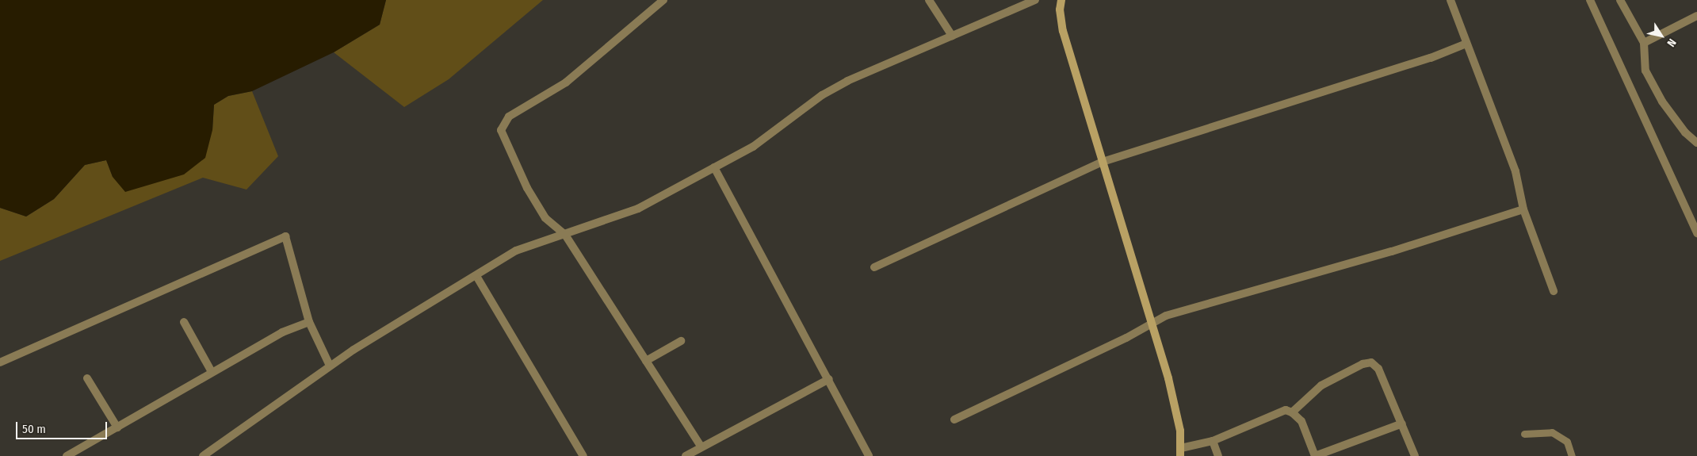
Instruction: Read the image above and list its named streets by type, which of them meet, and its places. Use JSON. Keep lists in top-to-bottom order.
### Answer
{
  "scale_bar": "50 m",
  "north": "bottom right"
}
